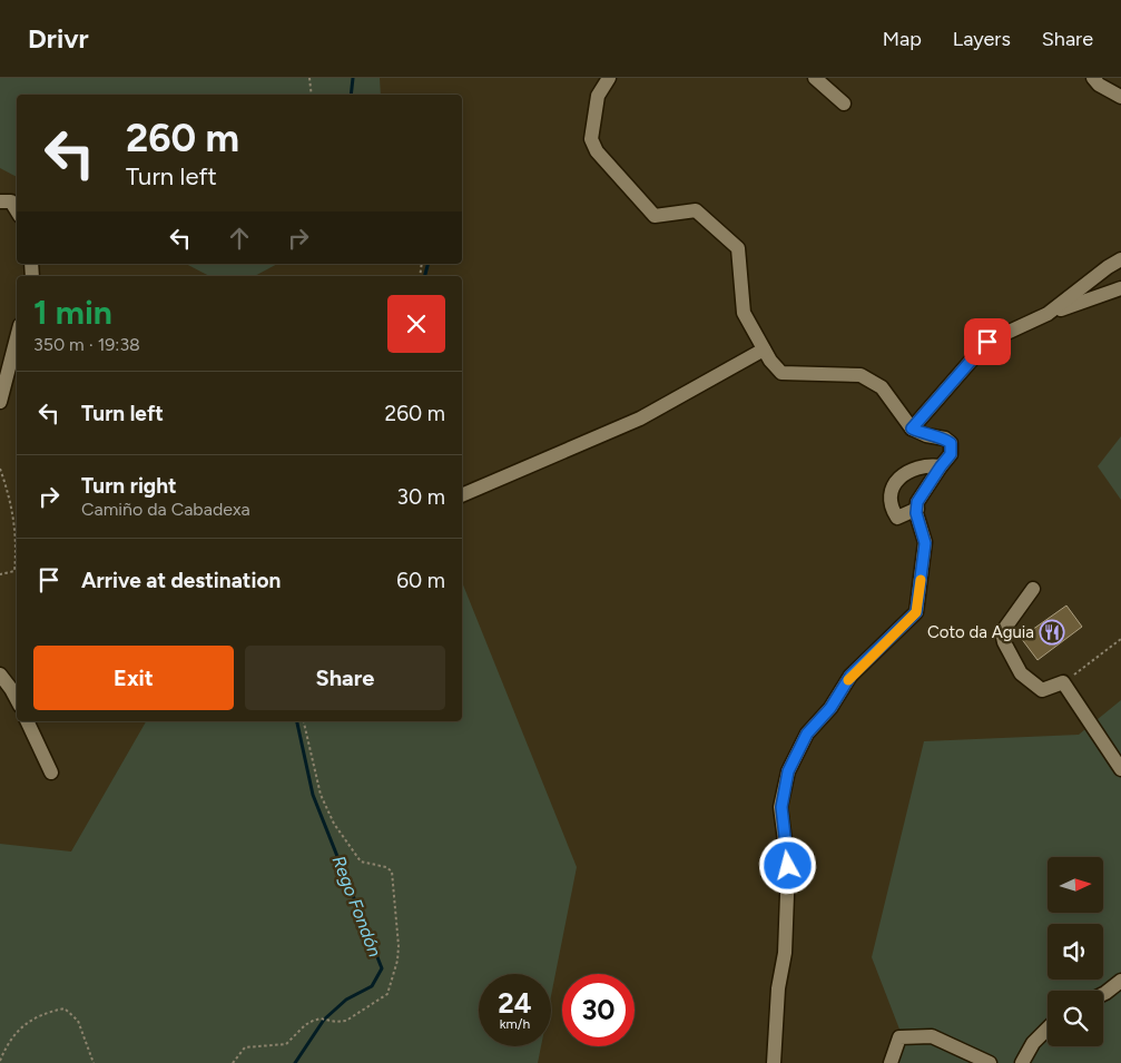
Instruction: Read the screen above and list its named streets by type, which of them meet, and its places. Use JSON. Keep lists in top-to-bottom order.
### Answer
{
  "water": ["Rego Fondón"],
  "places": {
    "restaurant": ["Coto da Aguia"]
  },
  "north": "right",
  "page": {
    "header": "Drivr",
    "nav": ["Map", "Layers", "Share"],
    "turn": ["260 m", "Turn left"],
    "heading": ["1 min", "350 m · 19:38"],
    "list": [
      {
        "name": "Turn left",
        "value": "260 m"
      },
      {
        "name": "Turn right",
        "note": "Camiño da Cabadexa",
        "value": "30 m"
      },
      {
        "name": "Arrive at destination",
        "value": "60 m"
      }
    ],
    "buttons": ["Exit", "Share"],
    "speed": "24 km/h",
    "limit": "30"
  }
}
